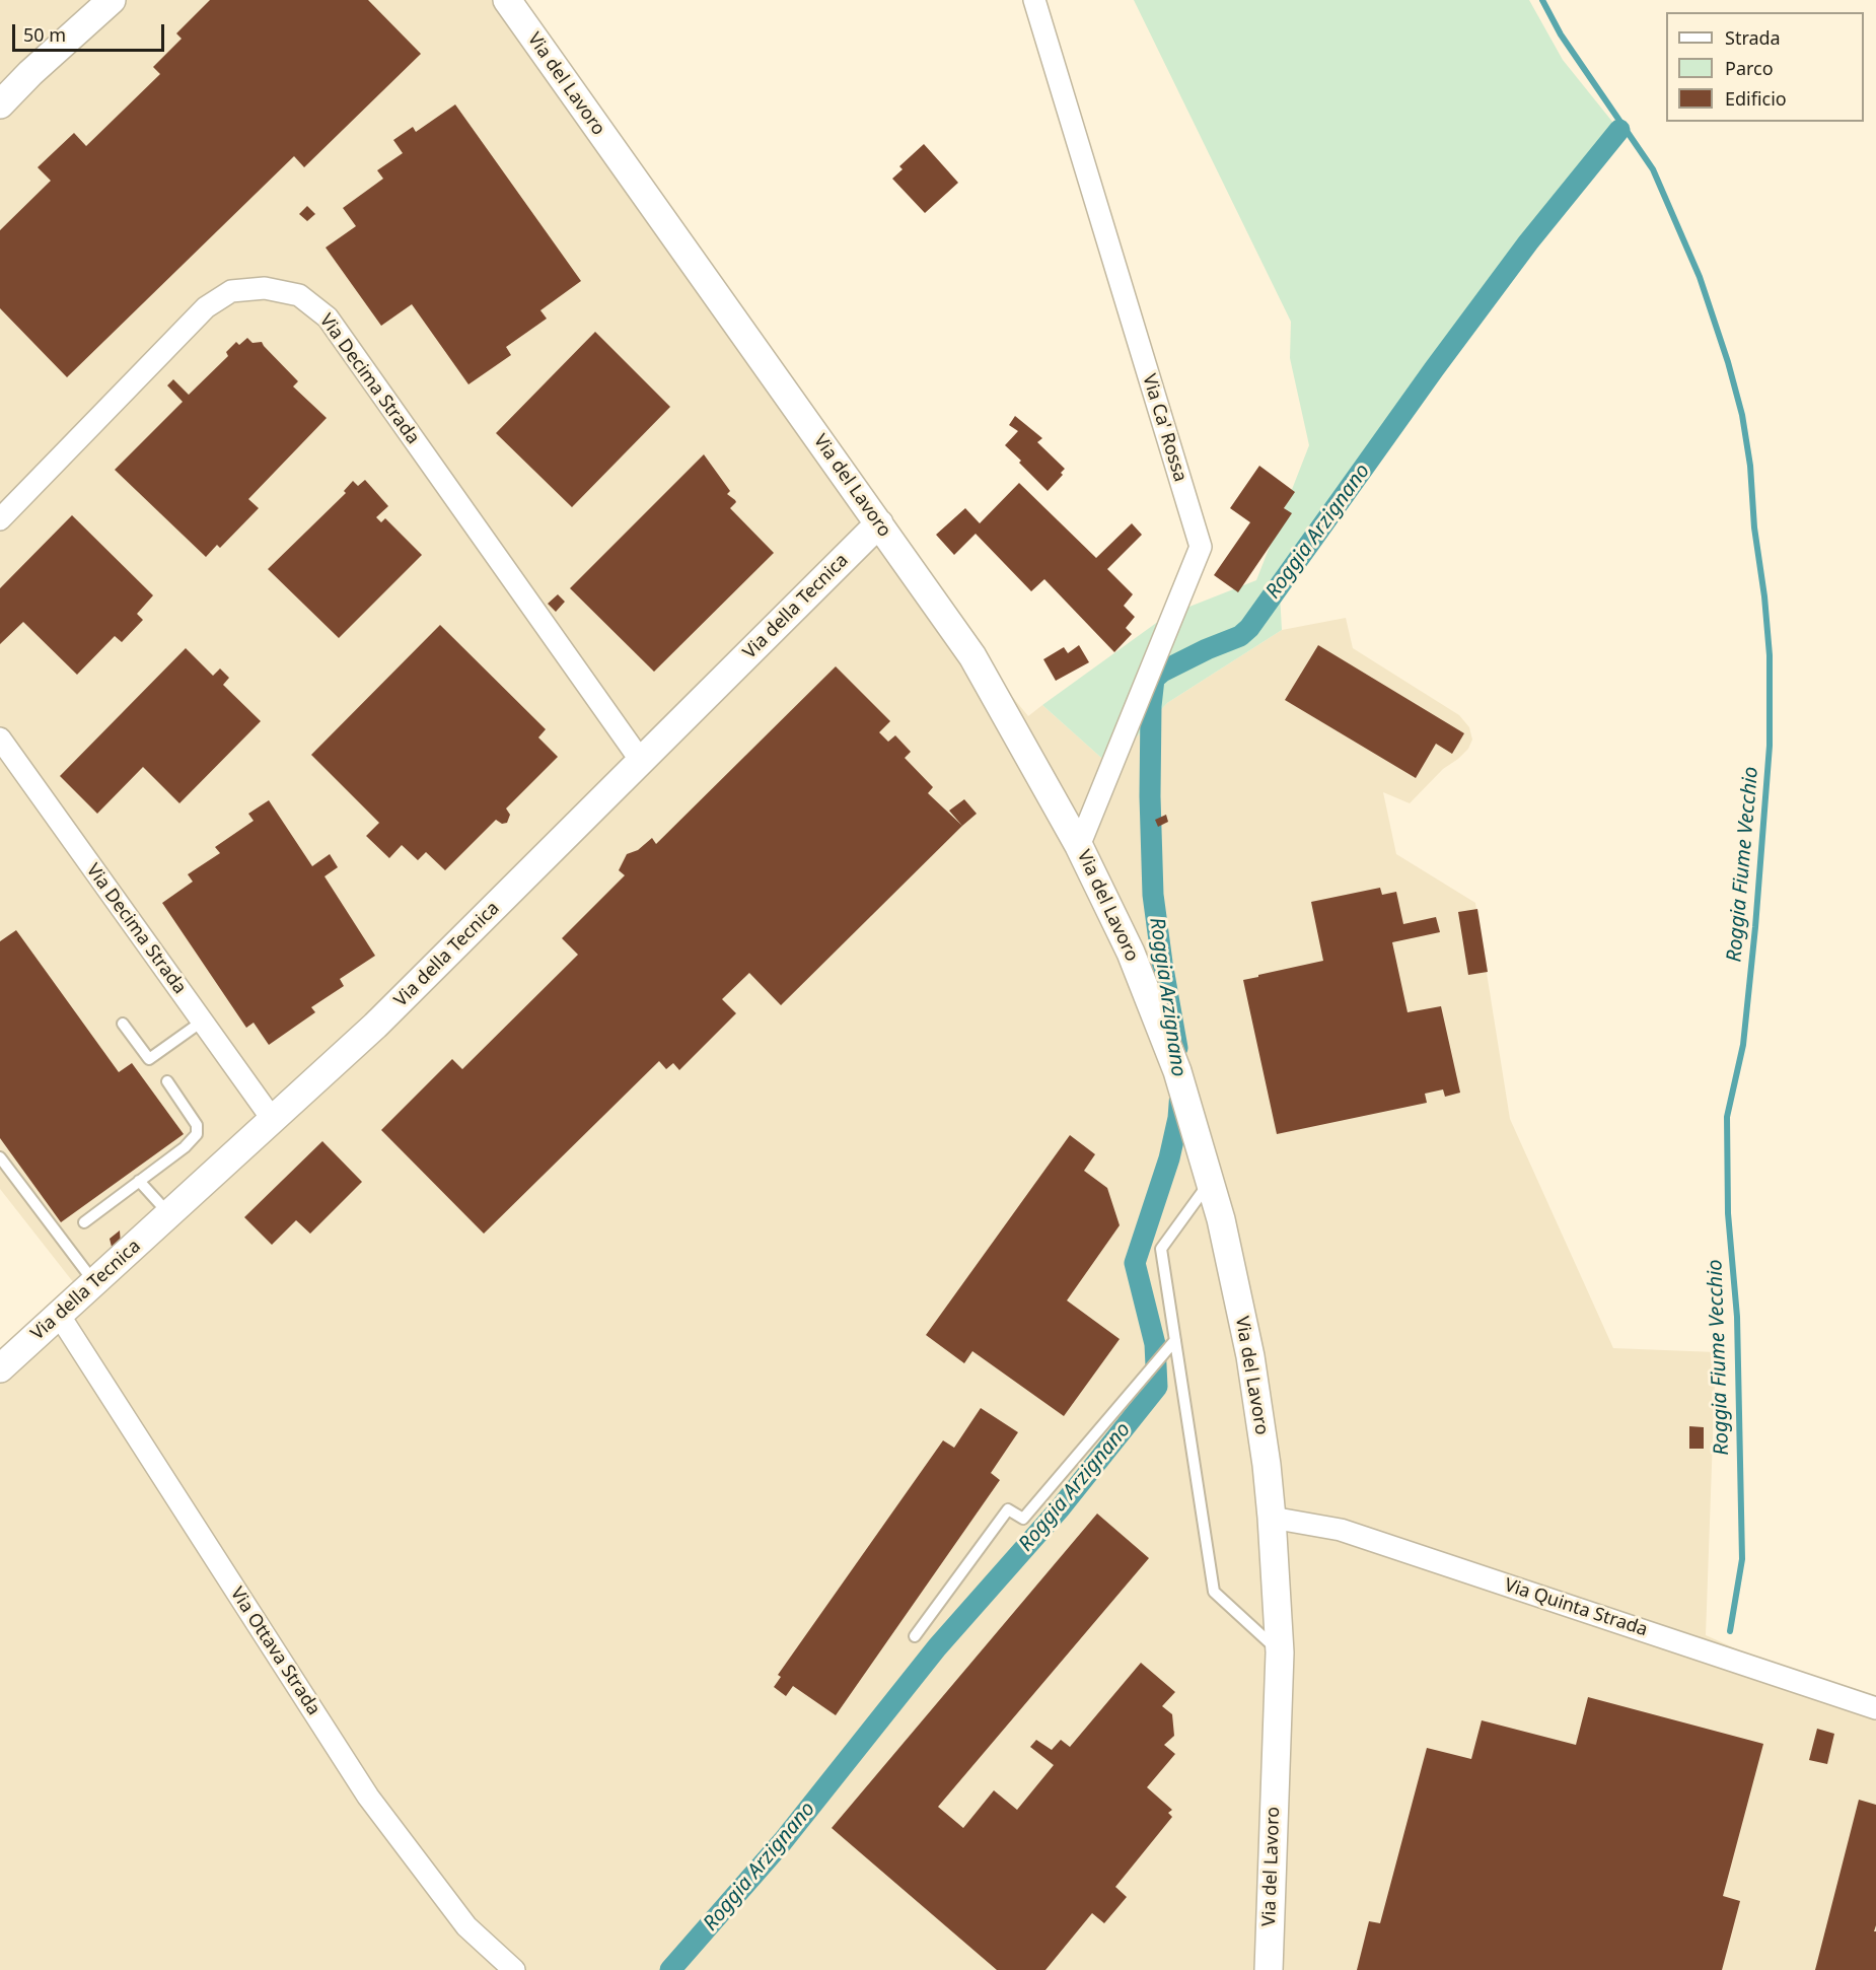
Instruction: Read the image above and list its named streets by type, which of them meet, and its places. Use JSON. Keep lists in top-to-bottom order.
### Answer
{
  "streets": {
    "street": [
      "Via del Lavoro",
      "Via Decima Strada",
      "Via Ca' Rossa",
      "Via della Tecnica",
      "Via Quinta Strada",
      "Via Ottava Strada"
    ]
  },
  "crossings": [
    ["Via del Lavoro", "Via Ca' Rossa"],
    ["Via del Lavoro", "Via della Tecnica"],
    ["Via del Lavoro", "Via Quinta Strada"],
    ["Via Decima Strada", "Via della Tecnica"],
    ["Via della Tecnica", "Via Ottava Strada"]
  ],
  "water": ["Roggia Arzignano", "Roggia Fiume Vecchio"],
  "legend": ["Strada", "Parco", "Edificio"],
  "scale_bar": "50 m"
}
